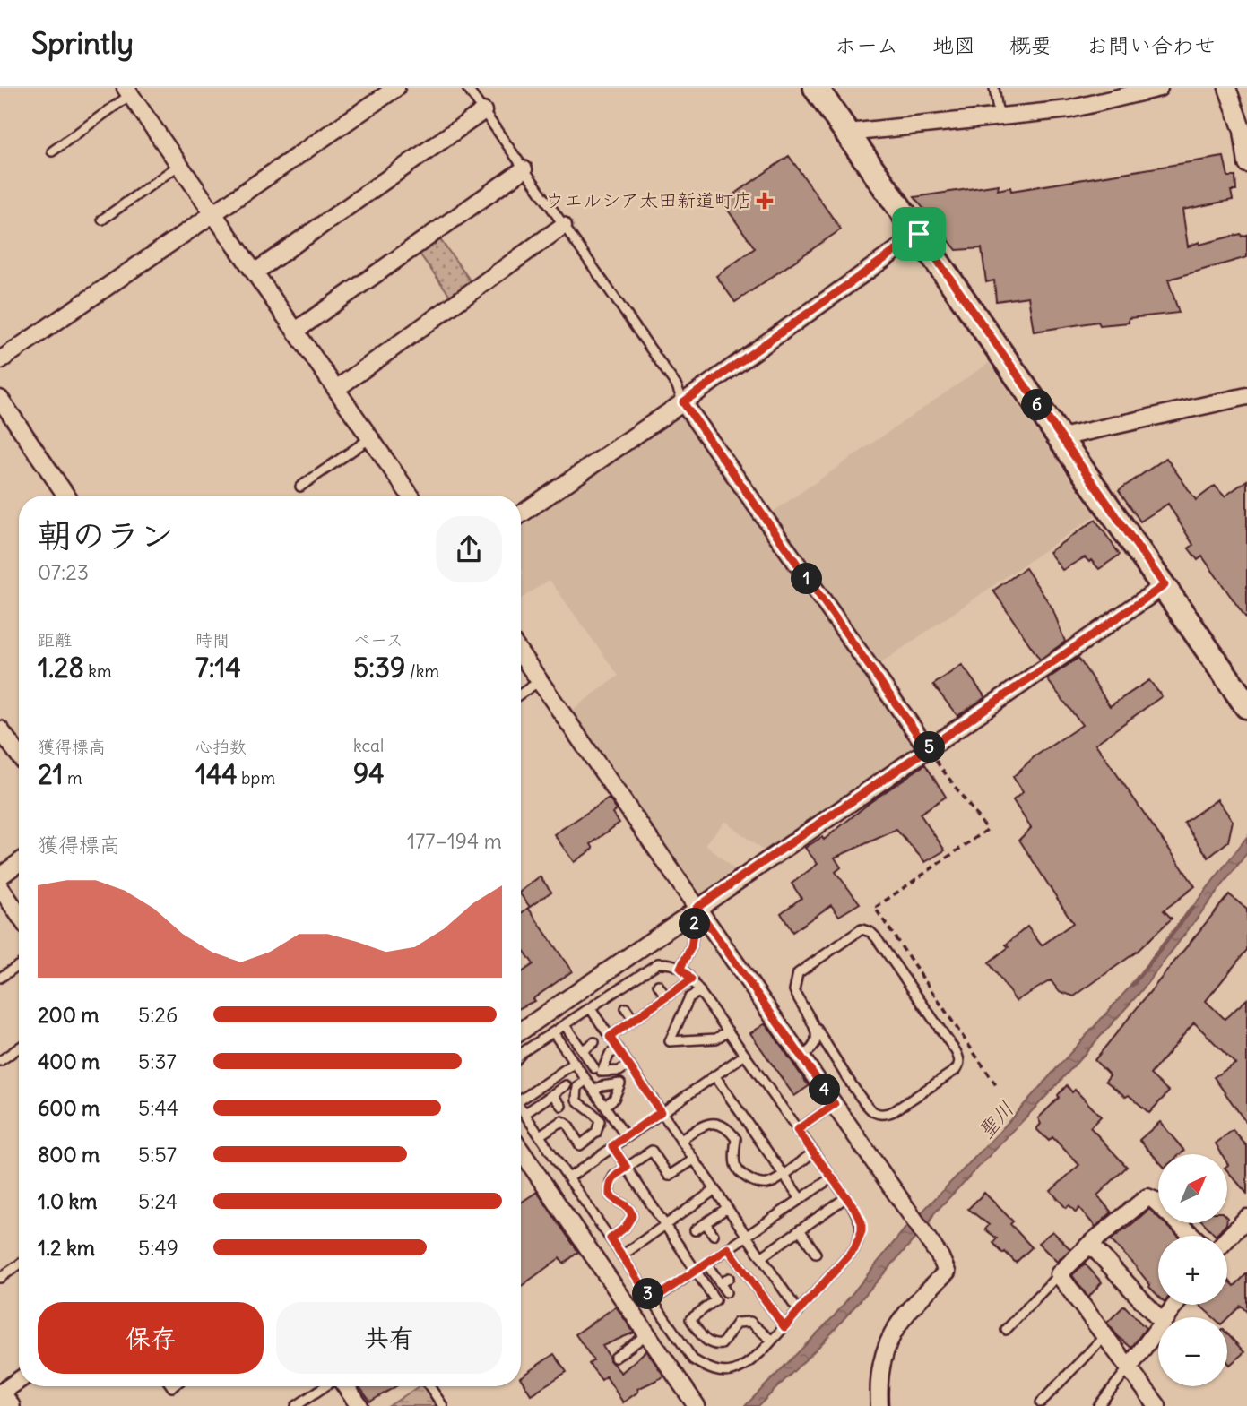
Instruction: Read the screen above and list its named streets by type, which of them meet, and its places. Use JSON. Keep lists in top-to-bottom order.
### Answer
{
  "water": ["聖川"],
  "places": {
    "health": ["ウエルシア太田新道町店"]
  },
  "north": "top right",
  "page": {
    "header": "Sprintly",
    "nav": [
      "ホーム",
      "地図",
      "概要",
      "お問い合わせ"
    ],
    "pins": [
      "6",
      "1",
      "5",
      "2",
      "4",
      "3"
    ],
    "heading": ["朝のラン", "07:23"],
    "stats": [
      ["距離", "1.28 km"],
      ["時間", "7:14"],
      ["ペース", "5:39 /km"],
      ["獲得標高", "21 m"],
      ["心拍数", "144 bpm"],
      ["kcal", "94"]
    ],
    "chart": ["獲得標高", "177–194 m"],
    "list": [
      {
        "name": "200 m",
        "note": "5:26"
      },
      {
        "name": "400 m",
        "note": "5:37"
      },
      {
        "name": "600 m",
        "note": "5:44"
      },
      {
        "name": "800 m",
        "note": "5:57"
      },
      {
        "name": "1.0 km",
        "note": "5:24"
      },
      {
        "name": "1.2 km",
        "note": "5:49"
      }
    ],
    "map_buttons": ["+", "−"],
    "buttons": ["保存", "共有"]
  }
}
